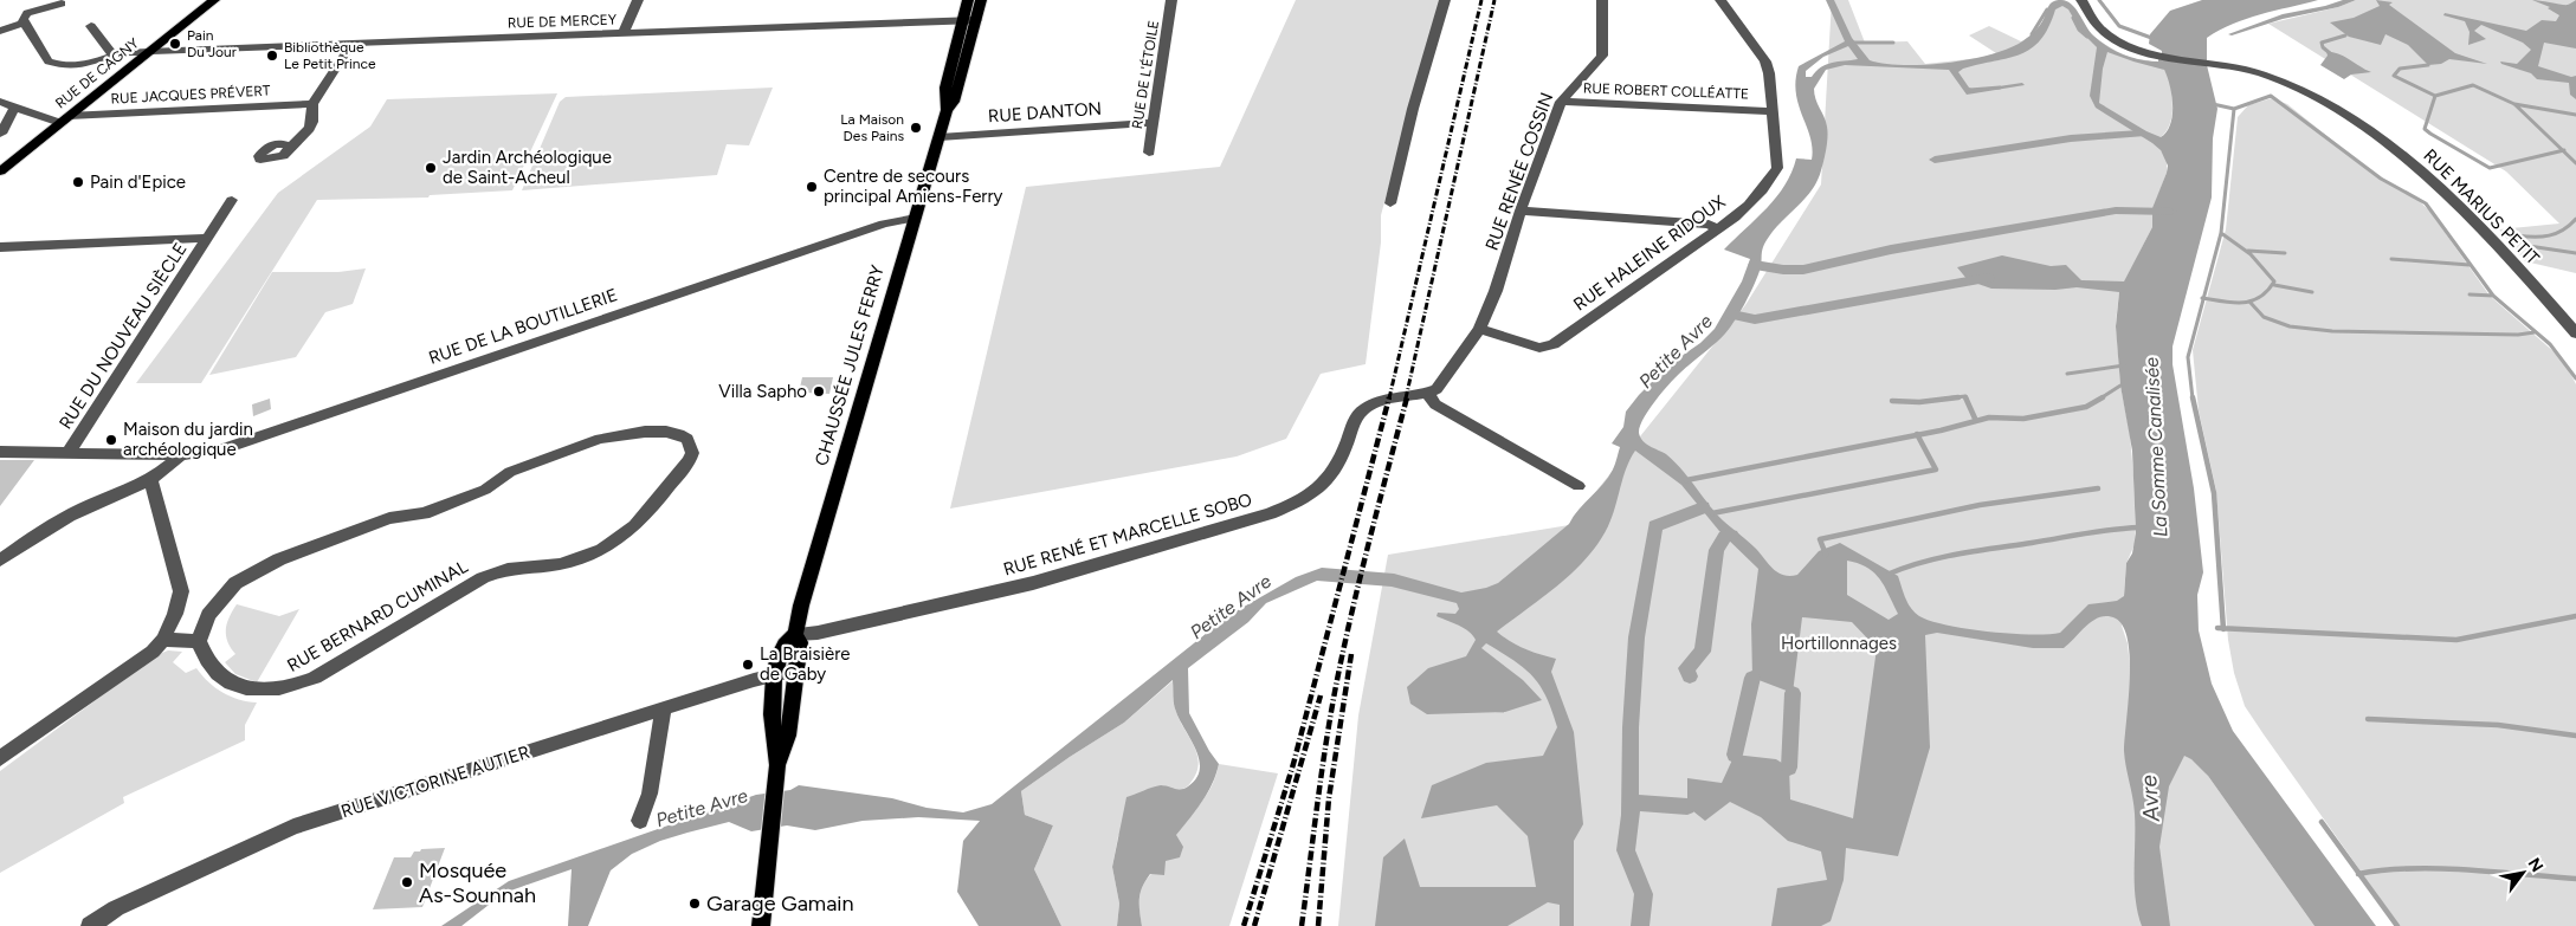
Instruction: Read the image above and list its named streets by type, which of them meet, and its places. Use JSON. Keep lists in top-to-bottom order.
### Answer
{
  "streets": {
    "main road": ["RUE DE CAGNY", "CHAUSSÉE JULES FERRY"],
    "street": [
      "RUE DE MERCEY",
      "RUE DE L'ÉTOILE",
      "RUE ROBERT COLLÉATTE",
      "RUE JACQUES PRÉVERT",
      "RUE DANTON",
      "RUE RENÉE COSSIN",
      "RUE MARIUS PETIT",
      "RUE HALEINE RIDOUX",
      "RUE DE LA BOUTILLERIE",
      "RUE DU NOUVEAU SIÈCLE",
      "RUE RENÉ ET MARCELLE SOBO",
      "RUE BERNARD CUMINAL",
      "RUE VICTORINE AUTIER"
    ]
  },
  "crossings": [
    ["RUE DE MERCEY", "RUE DE CAGNY"],
    ["RUE DE MERCEY", "CHAUSSÉE JULES FERRY"],
    ["RUE DE CAGNY", "RUE JACQUES PRÉVERT"],
    ["RUE DE L'ÉTOILE", "RUE DANTON"],
    ["RUE ROBERT COLLÉATTE", "RUE RENÉE COSSIN"],
    ["RUE ROBERT COLLÉATTE", "RUE HALEINE RIDOUX"],
    ["RUE DANTON", "CHAUSSÉE JULES FERRY"],
    ["RUE RENÉE COSSIN", "RUE HALEINE RIDOUX"],
    ["RUE DE LA BOUTILLERIE", "RUE DU NOUVEAU SIÈCLE"],
    ["RUE DE LA BOUTILLERIE", "CHAUSSÉE JULES FERRY"],
    ["CHAUSSÉE JULES FERRY", "RUE RENÉ ET MARCELLE SOBO"],
    ["CHAUSSÉE JULES FERRY", "RUE VICTORINE AUTIER"]
  ],
  "water": ["Petite Avre", "La Somme Canalisée", "Avre"],
  "parks": ["Hortillonnages"],
  "places": [
    "Pain Du Jour",
    "Bibliothèque Le Petit Prince",
    "La Maison Des Pains",
    "Jardin Archéologique de Saint-Acheul",
    "Pain d'Epice",
    "Centre de secours principal Amiens-Ferry",
    "Villa Sapho",
    "Maison du jardin archéologique",
    "La Braisière de Gaby",
    "Mosquée As-Sounnah",
    "Garage Gamain"
  ],
  "north": "top right"
}
